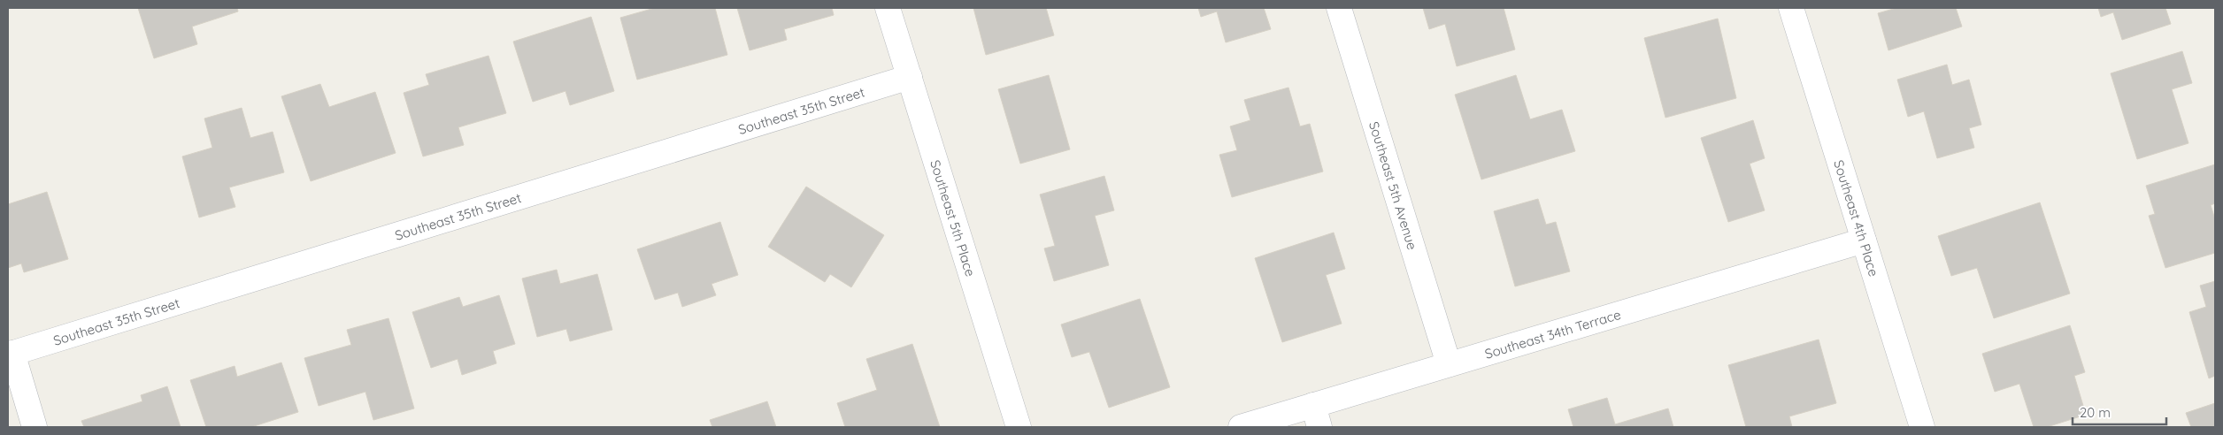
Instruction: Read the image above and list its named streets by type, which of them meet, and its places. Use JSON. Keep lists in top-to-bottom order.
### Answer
{
  "streets": {
    "street": [
      "Southeast 35th Street",
      "Southeast 5th Avenue",
      "Southeast 5th Place",
      "Southeast 4th Place",
      "Southeast 34th Terrace"
    ]
  },
  "crossings": [
    ["Southeast 35th Street", "Southeast 5th Place"],
    ["Southeast 5th Avenue", "Southeast 34th Terrace"],
    ["Southeast 4th Place", "Southeast 34th Terrace"]
  ],
  "scale_bar": "20 m"
}
